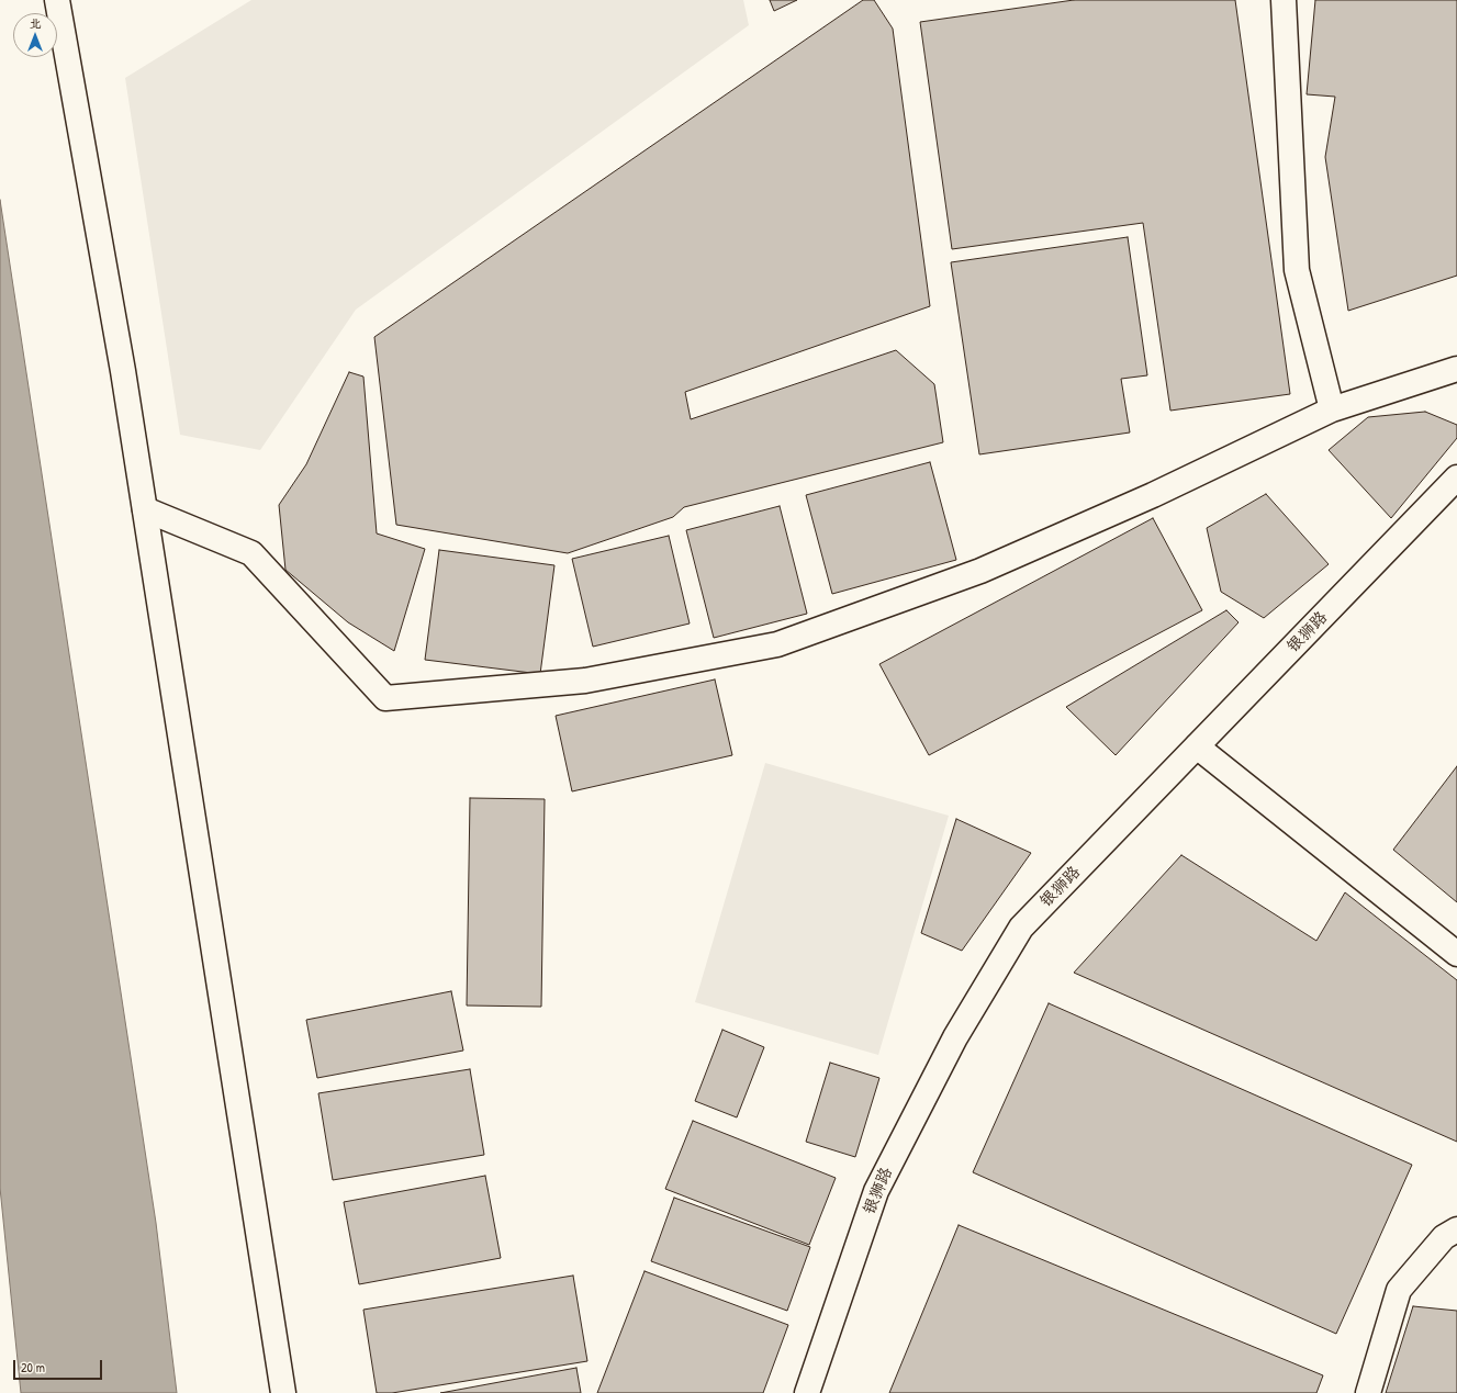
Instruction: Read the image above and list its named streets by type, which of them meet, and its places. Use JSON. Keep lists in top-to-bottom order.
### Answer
{
  "streets": {
    "main road": ["银狮路"]
  },
  "scale_bar": "20 m",
  "north": "top"
}
